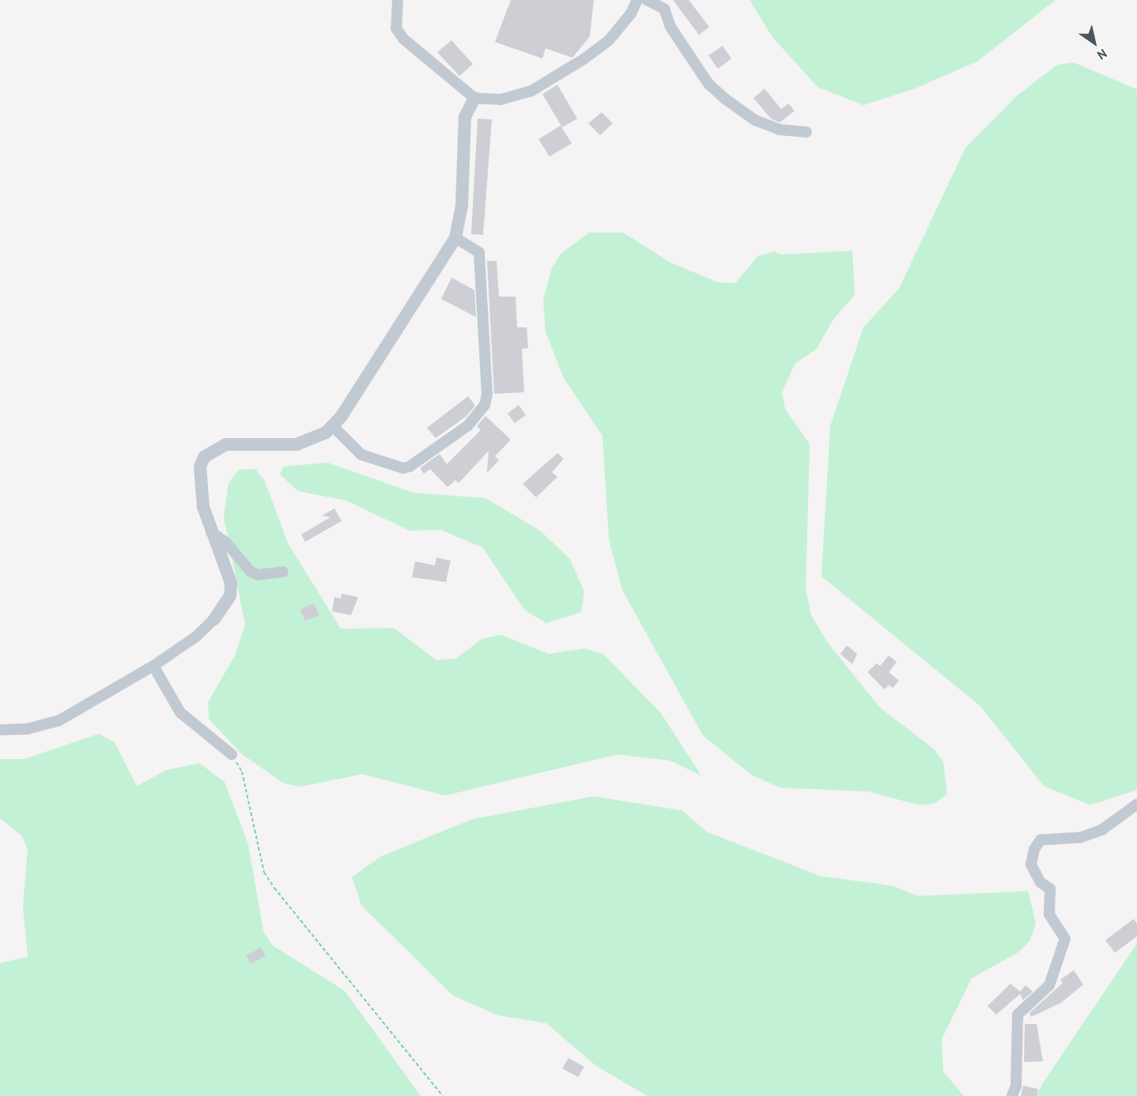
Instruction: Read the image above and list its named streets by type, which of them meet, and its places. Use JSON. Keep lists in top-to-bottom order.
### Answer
{
  "north": "bottom right"
}
